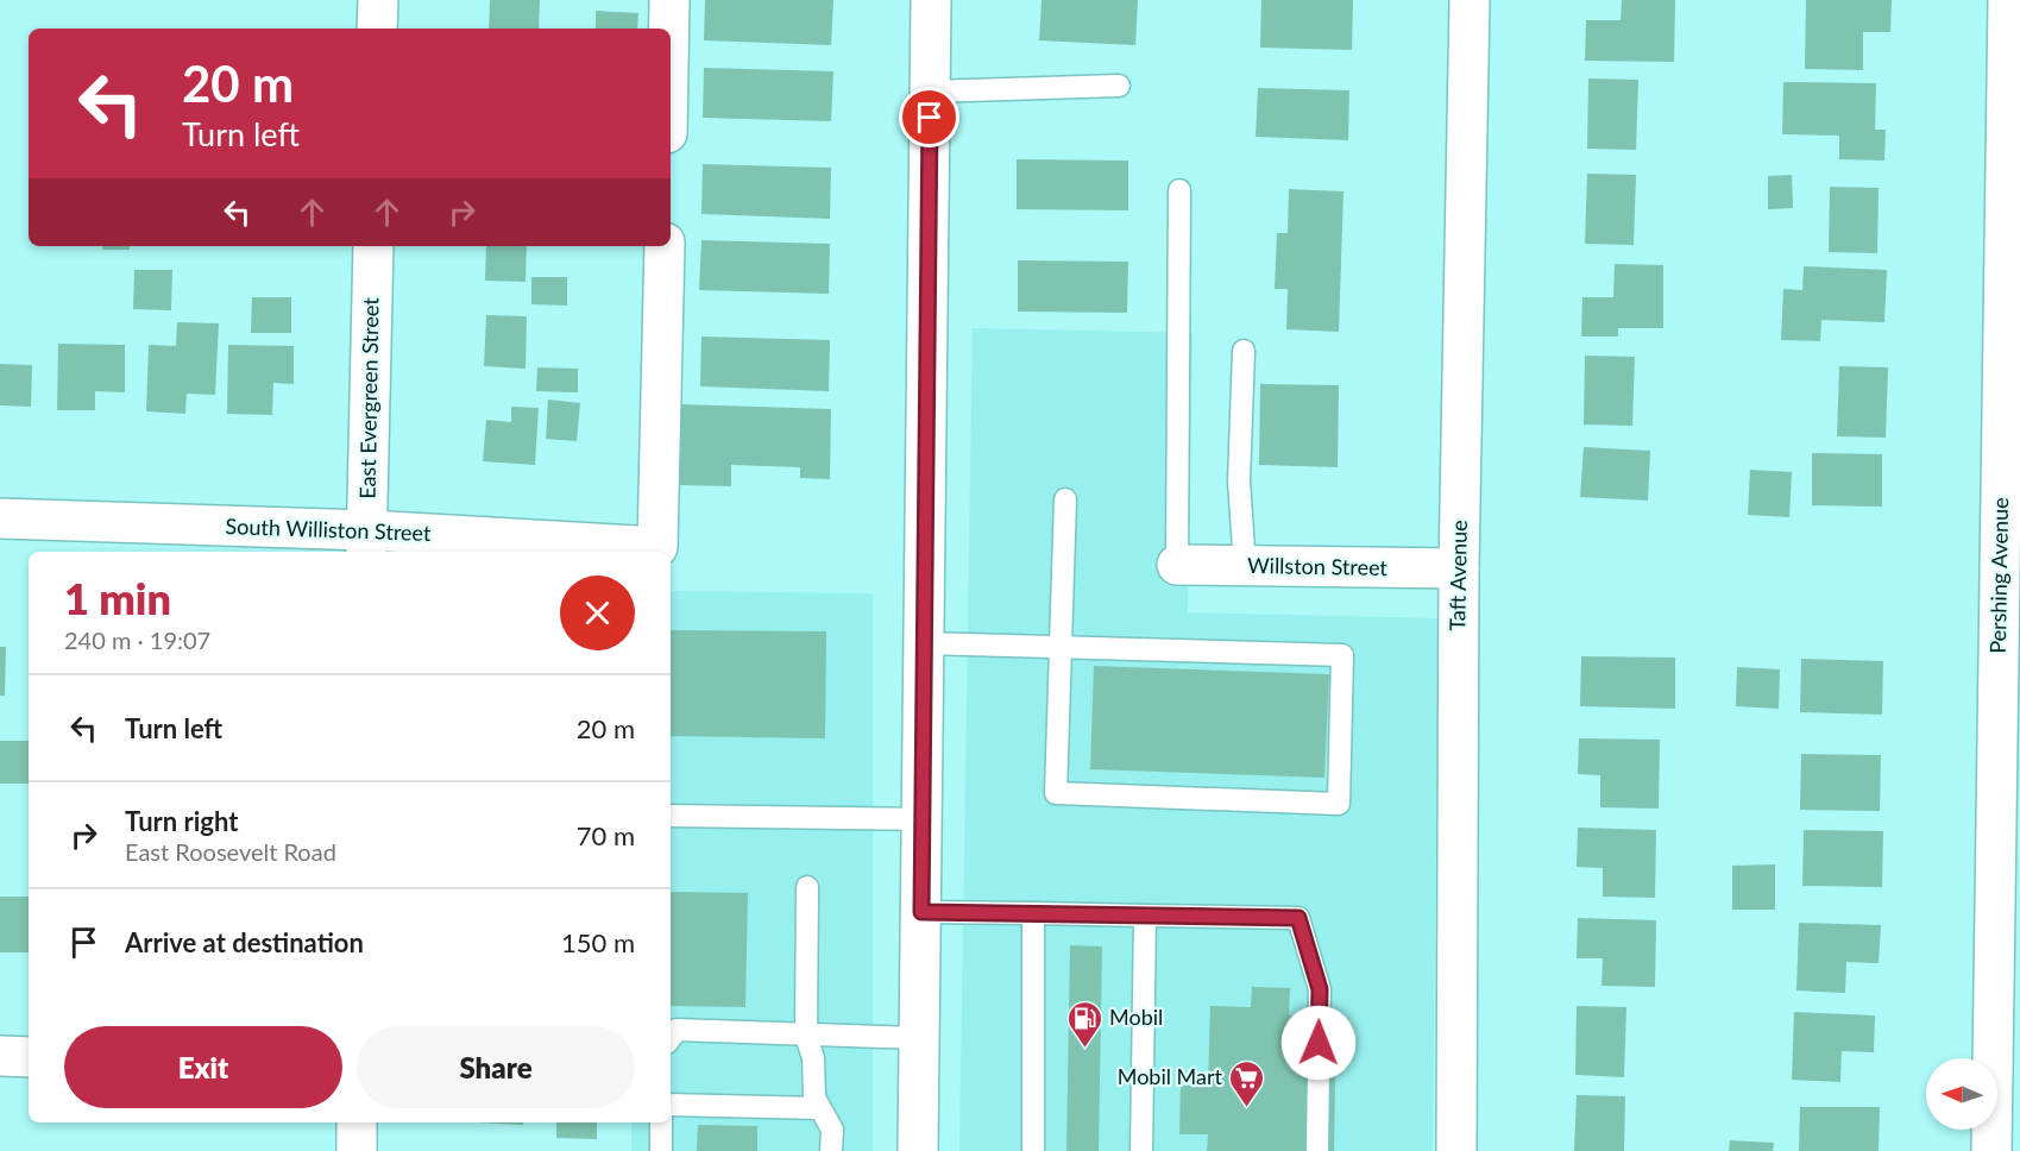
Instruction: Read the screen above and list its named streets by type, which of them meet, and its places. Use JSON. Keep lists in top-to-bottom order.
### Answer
{
  "streets": {
    "street": [
      "East Evergreen Street",
      "South Williston Street",
      "Willston Street",
      "Taft Avenue",
      "Pershing Avenue"
    ]
  },
  "crossings": [
    ["East Evergreen Street", "South Williston Street"],
    ["Willston Street", "Taft Avenue"]
  ],
  "places": {
    "fuel station": ["Mobil"],
    "supermarket": ["Mobil Mart"]
  },
  "north": "left",
  "page": {
    "turn": ["20 m", "Turn left"],
    "heading": ["1 min", "240 m · 19:07"],
    "list": [
      {
        "name": "Turn left",
        "value": "20 m"
      },
      {
        "name": "Turn right",
        "note": "East Roosevelt Road",
        "value": "70 m"
      },
      {
        "name": "Arrive at destination",
        "value": "150 m"
      }
    ],
    "buttons": ["Exit", "Share"]
  }
}
